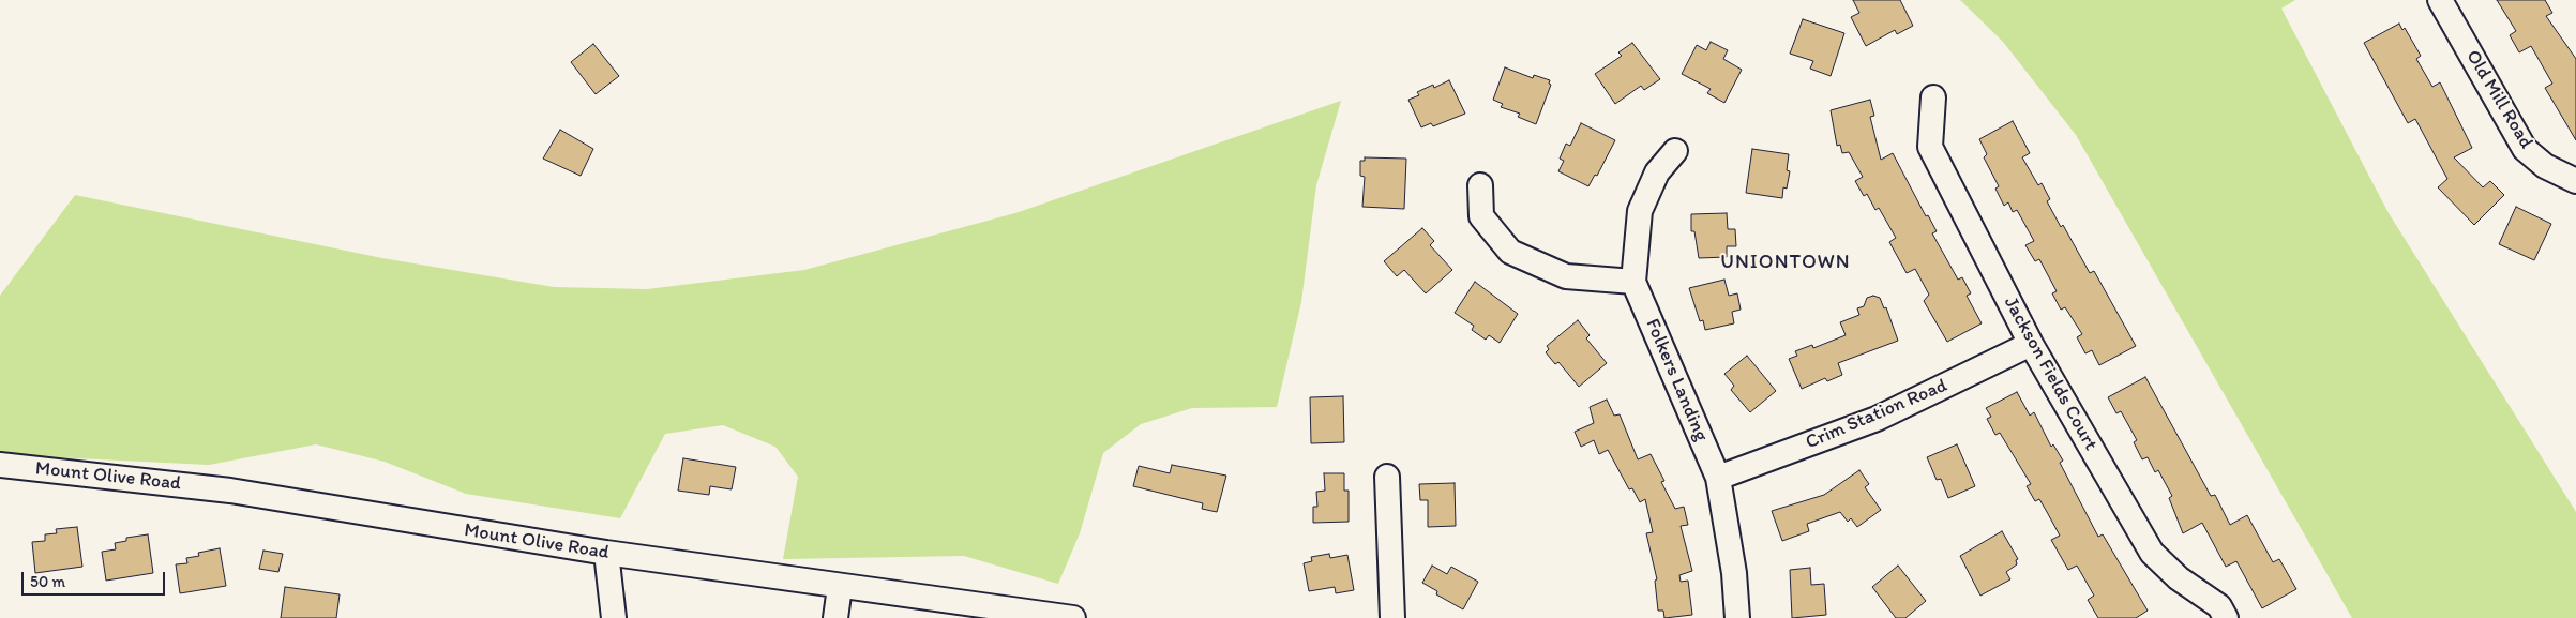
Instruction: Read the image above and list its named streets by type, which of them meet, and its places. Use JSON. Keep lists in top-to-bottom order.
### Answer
{
  "streets": {
    "street": [
      "Old Mill Road",
      "Jackson Fields Court",
      "Folkers Landing",
      "Crim Station Road",
      "Mount Olive Road"
    ]
  },
  "crossings": [
    ["Jackson Fields Court", "Crim Station Road"],
    ["Folkers Landing", "Crim Station Road"]
  ],
  "districts": ["UNIONTOWN"],
  "scale_bar": "50 m"
}
